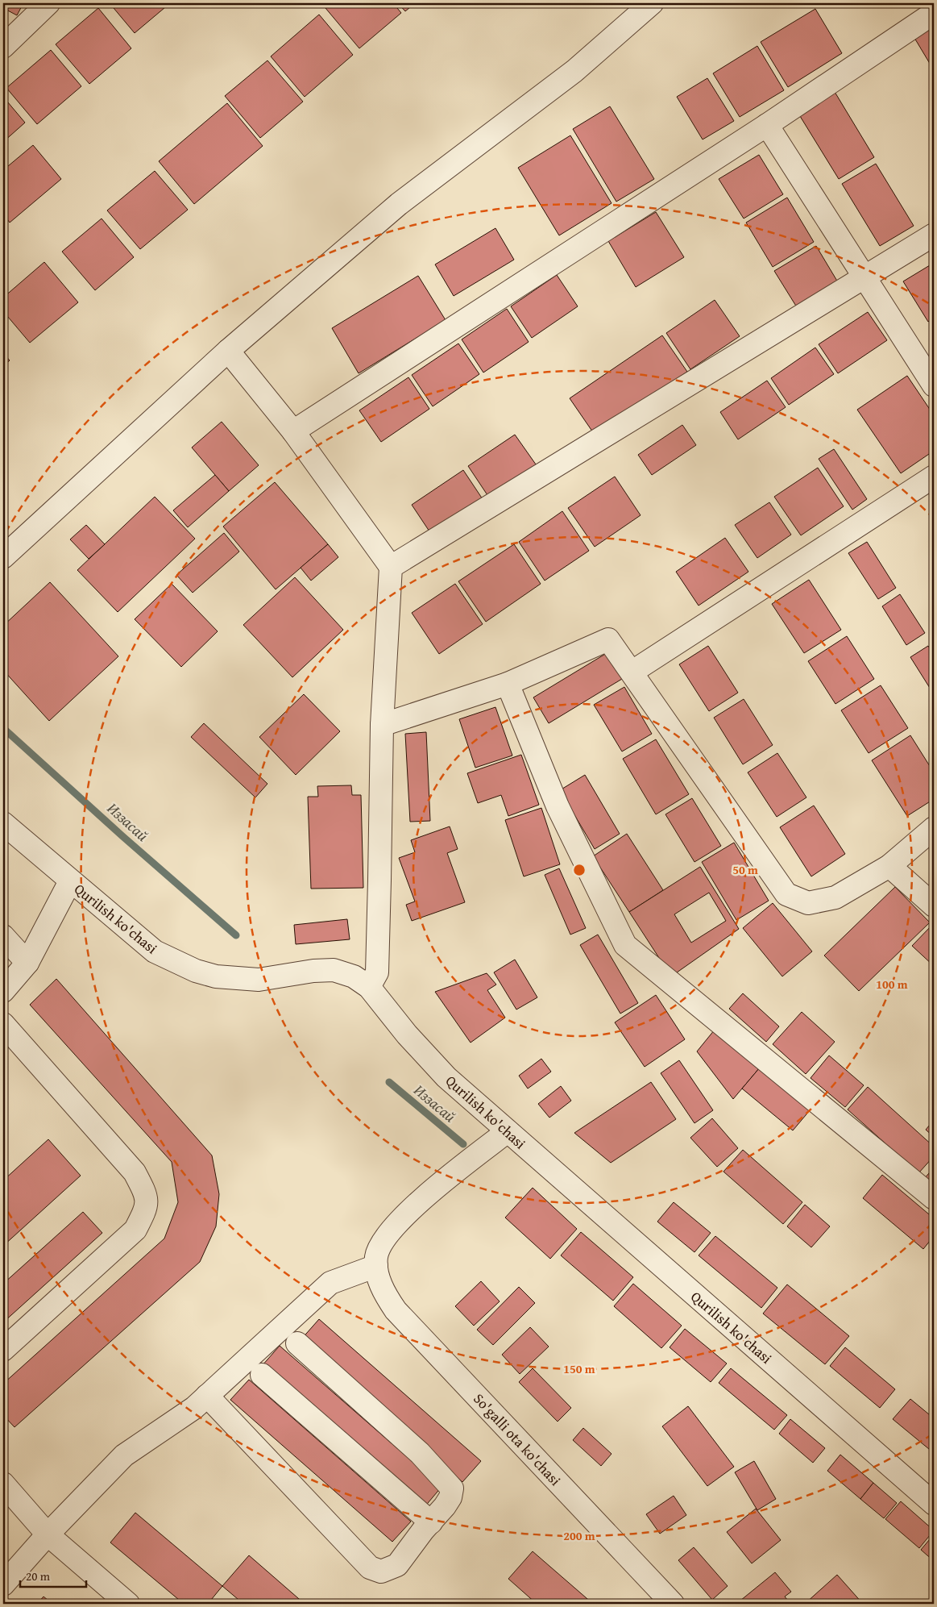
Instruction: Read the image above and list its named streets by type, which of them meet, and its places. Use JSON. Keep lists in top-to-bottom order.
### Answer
{
  "streets": {
    "street": ["Qurilish ko'chasi", "So'galli ota ko'chasi"]
  },
  "water": ["Иззасай"],
  "scale_bar": "20 m",
  "rings": [
    "50 m",
    "100 m",
    "150 m",
    "200 m"
  ]
}
